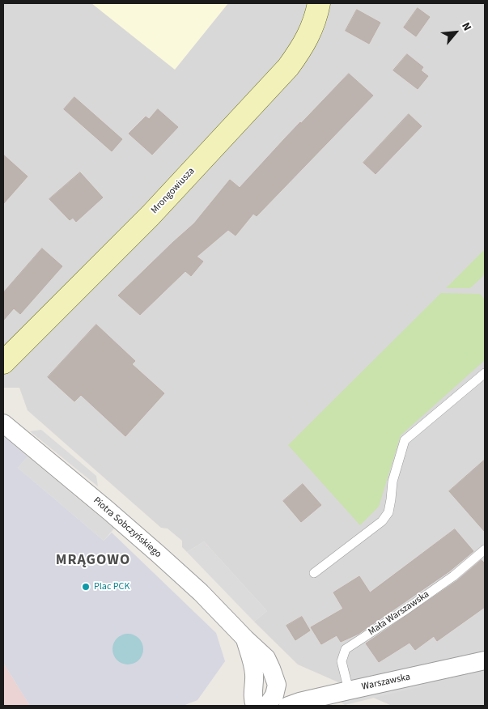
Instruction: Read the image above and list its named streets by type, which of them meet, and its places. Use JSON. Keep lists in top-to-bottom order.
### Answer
{
  "streets": {
    "street": ["Mrongowiusza", "Piotra Sobczyńskiego", "Warszawska"],
    "lane": ["Mała Warszawska"]
  },
  "crossings": [
    ["Mała Warszawska", "Warszawska"]
  ],
  "districts": ["MRĄGOWO"],
  "places": ["Plac PCK"],
  "north": "top right"
}
